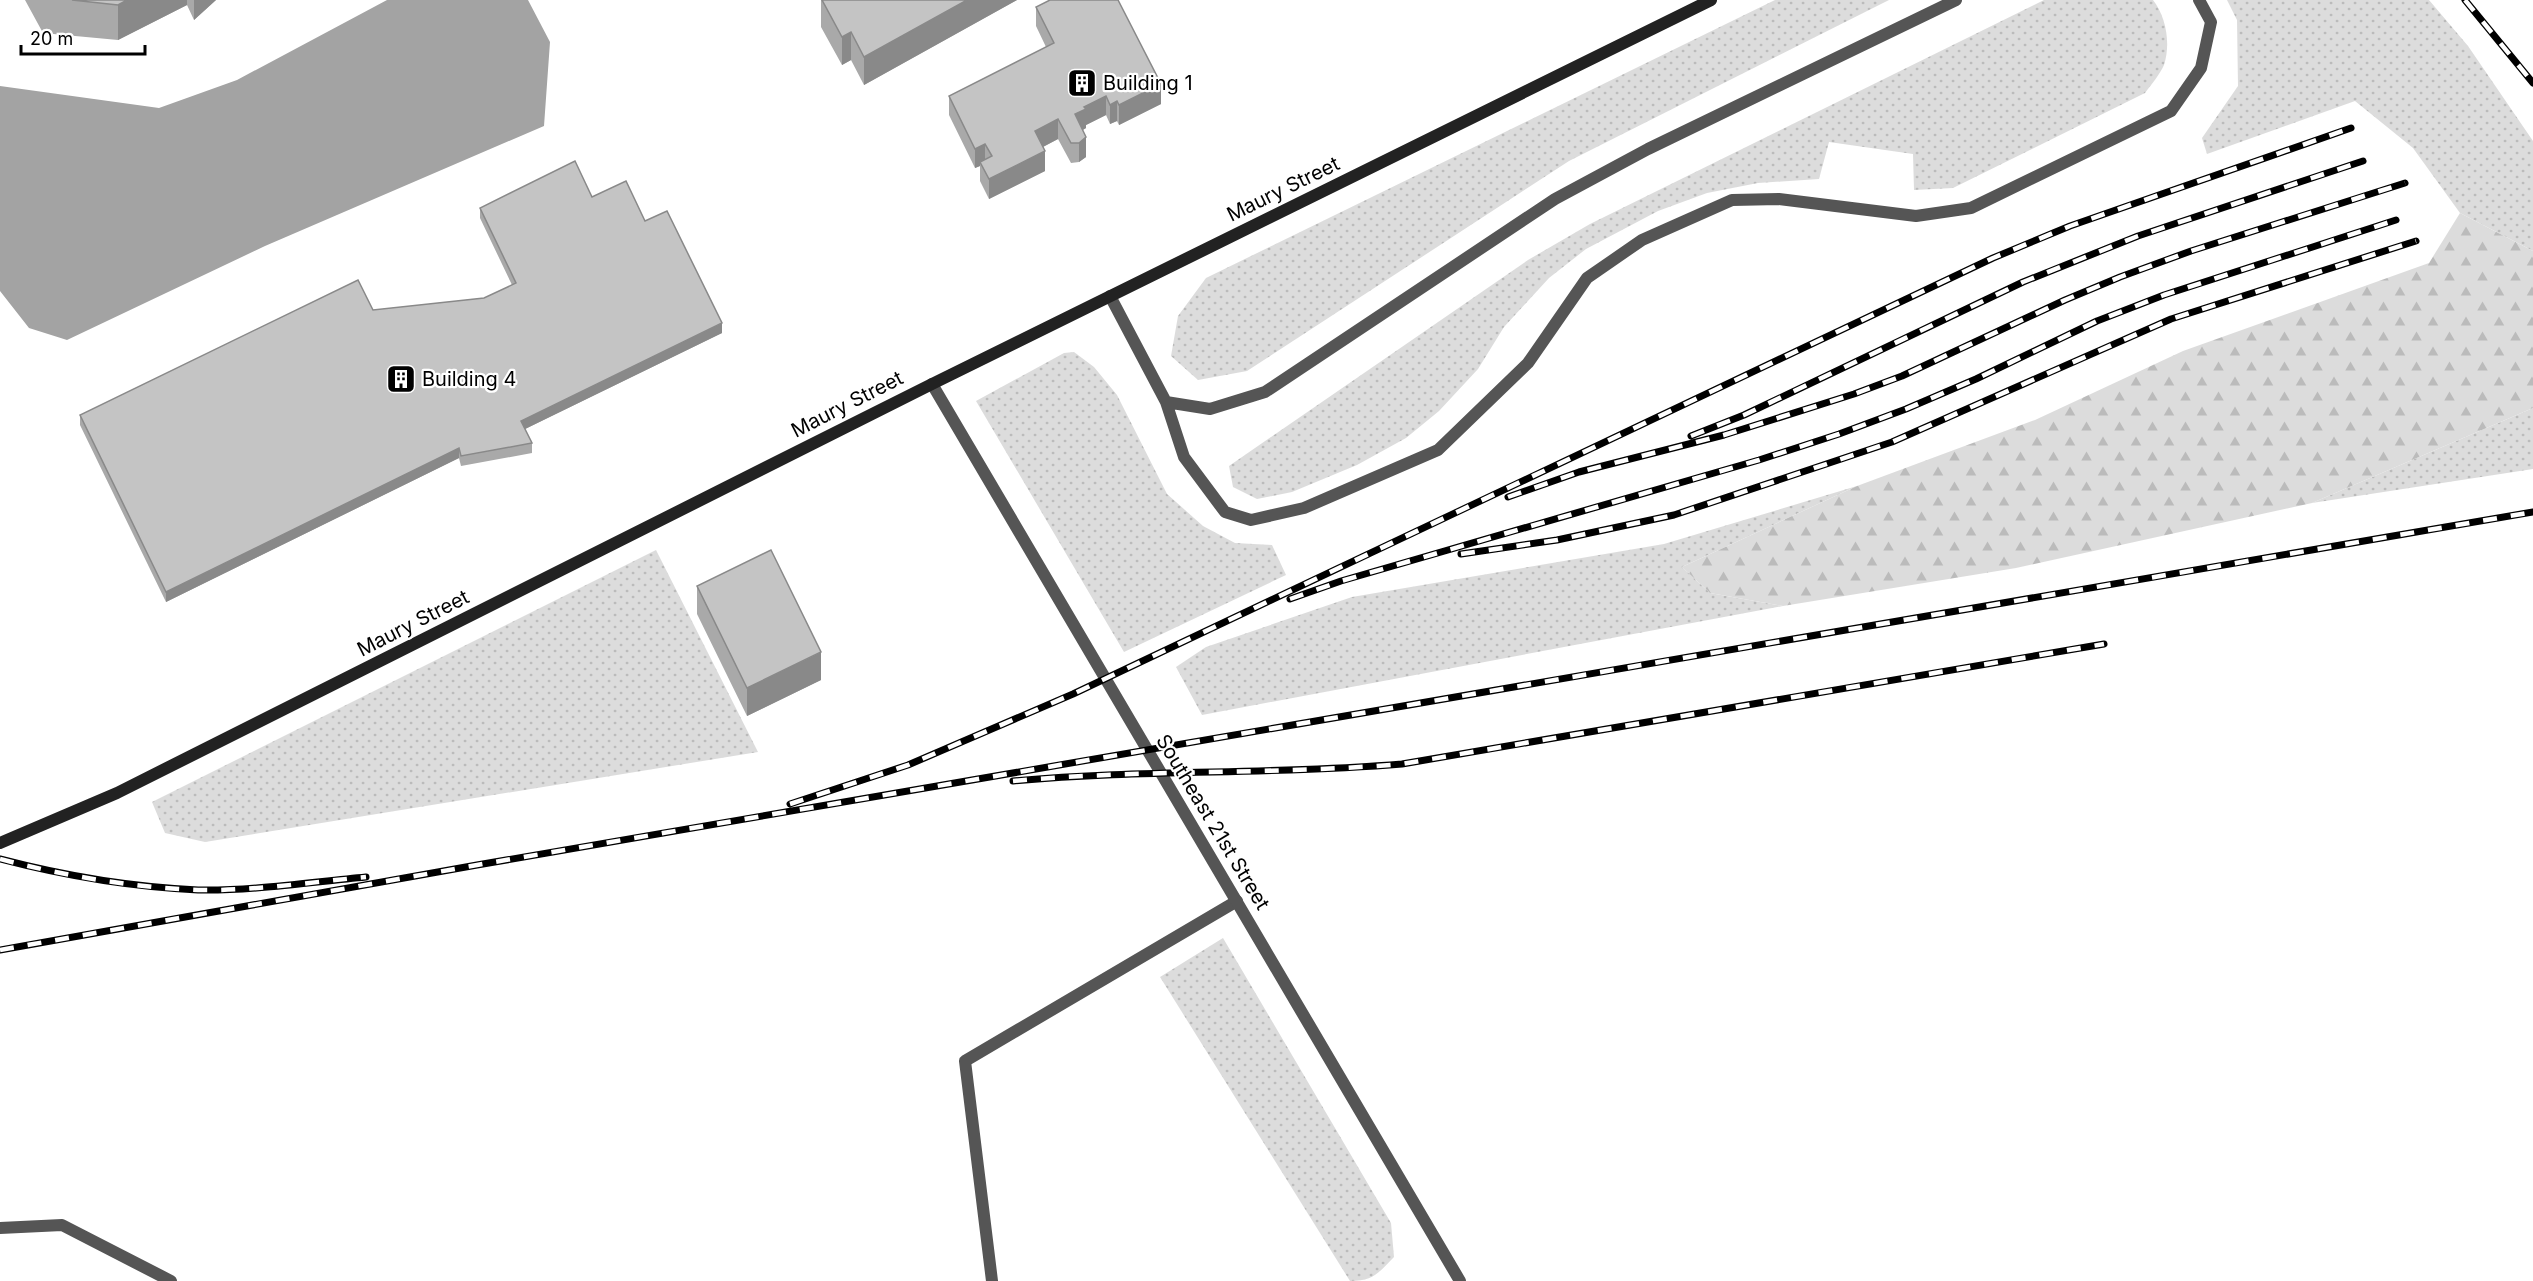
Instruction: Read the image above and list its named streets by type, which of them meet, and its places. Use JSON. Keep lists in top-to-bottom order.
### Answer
{
  "streets": {
    "main road": ["Maury Street"],
    "street": ["Southeast 21st Street"]
  },
  "crossings": [
    ["Maury Street", "Southeast 21st Street"]
  ],
  "places": {
    "building": ["Building 1", "Building 4"]
  },
  "scale_bar": "20 m"
}
